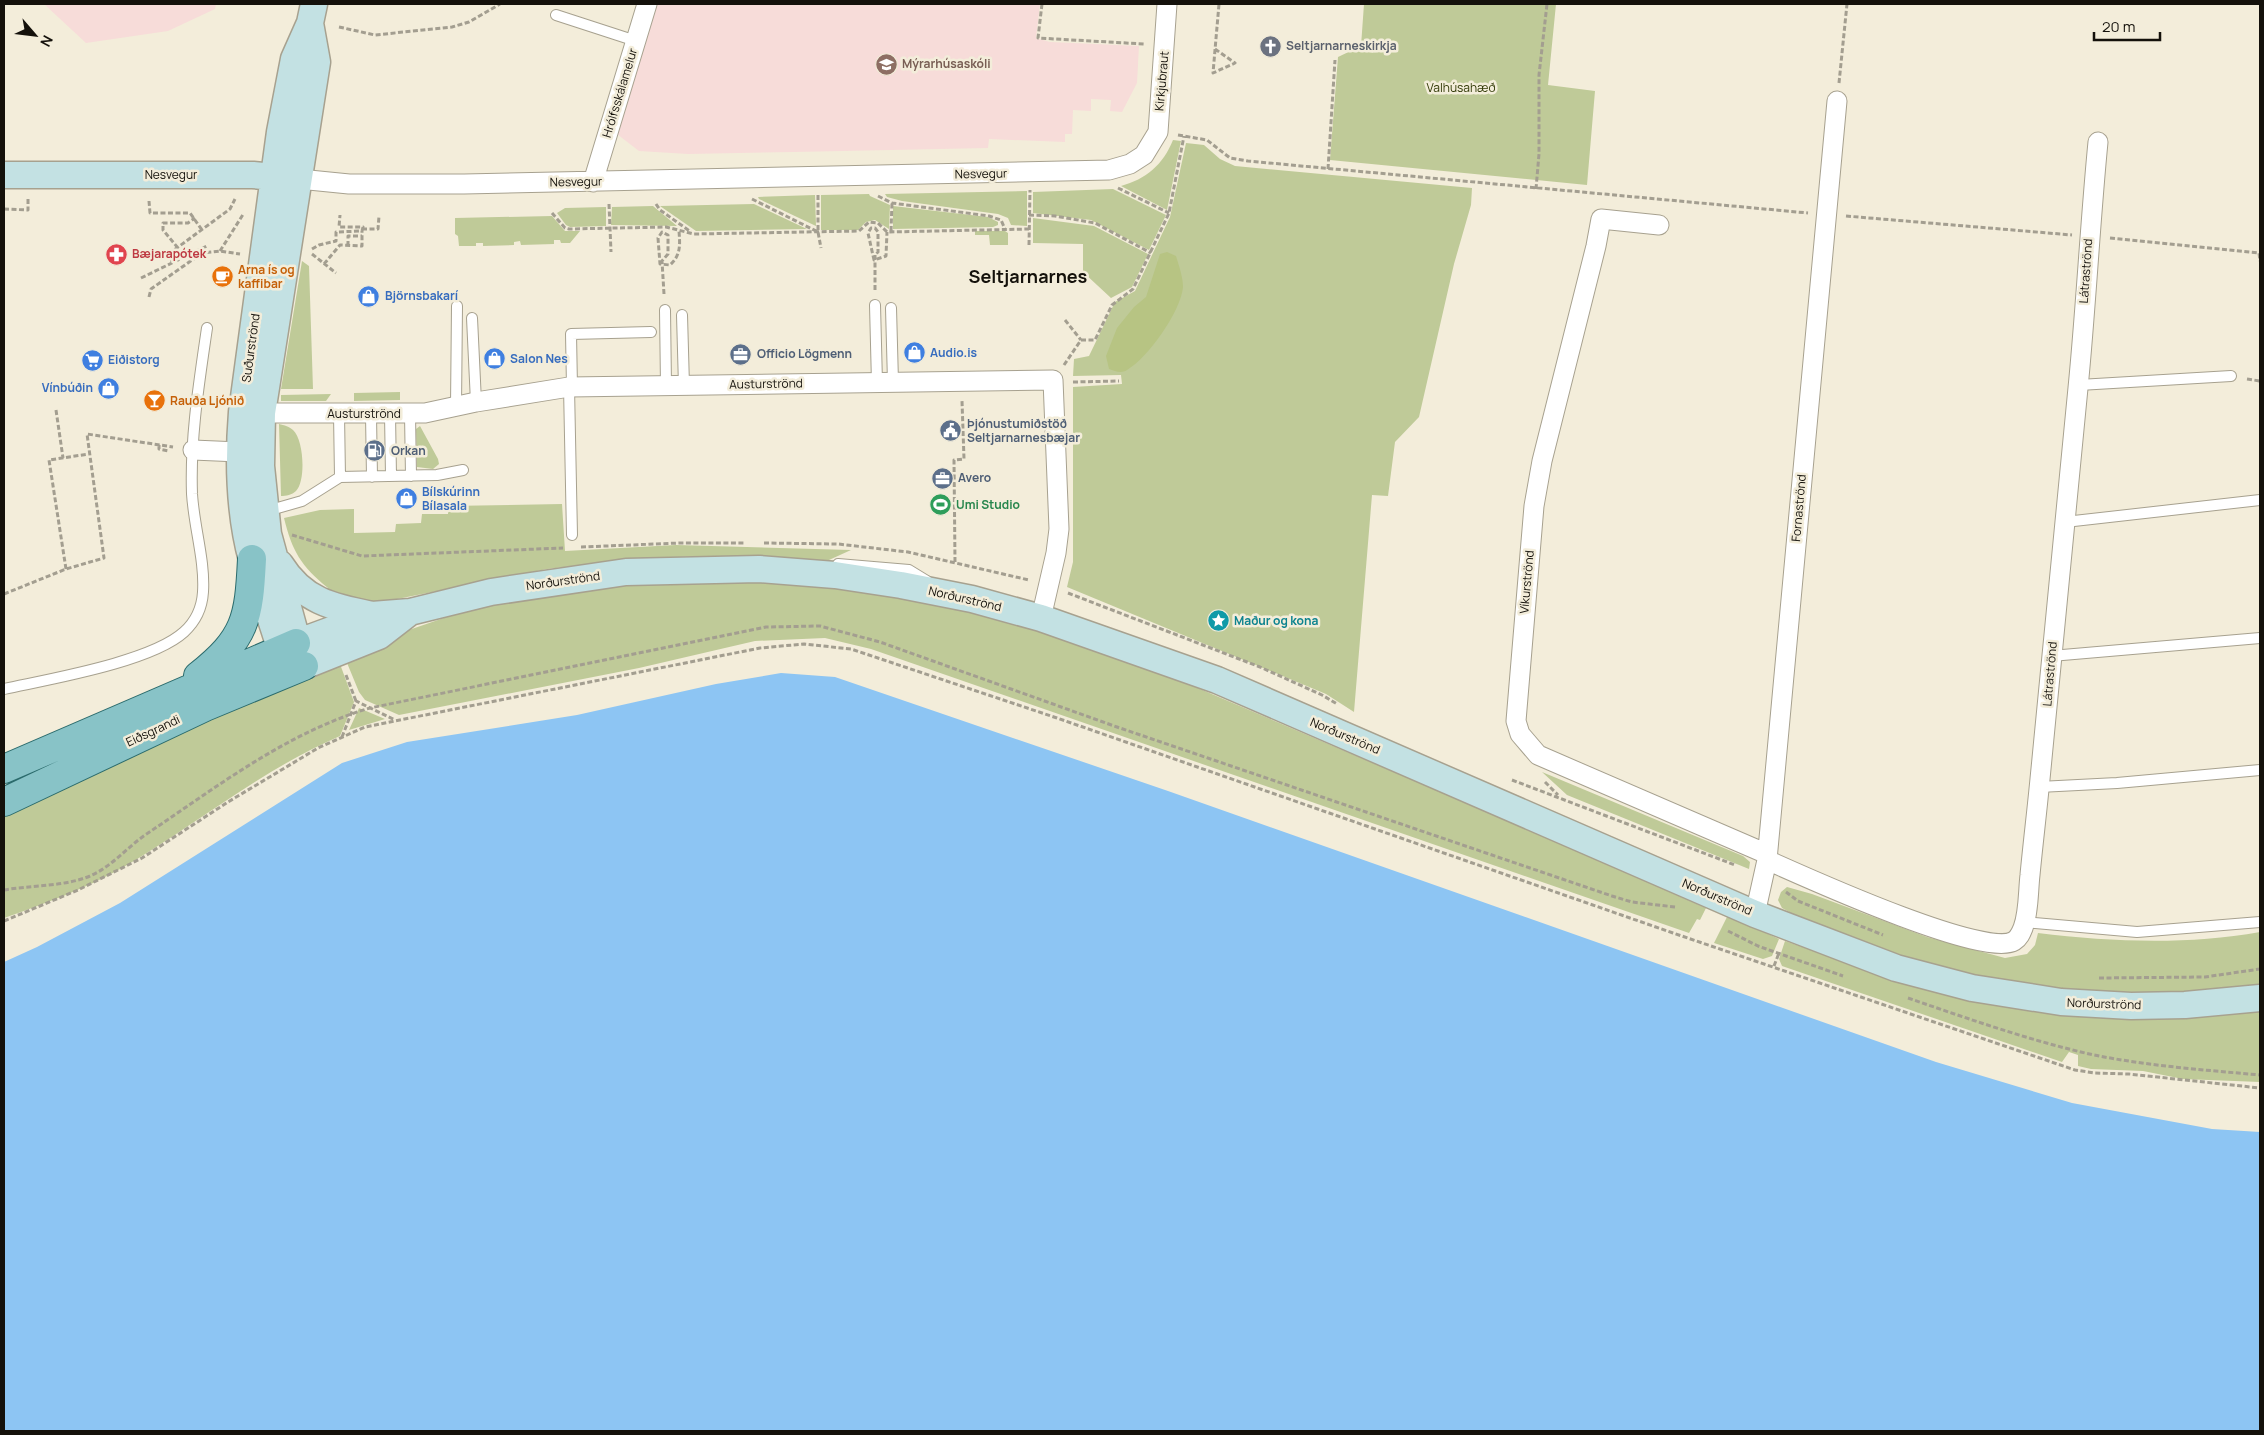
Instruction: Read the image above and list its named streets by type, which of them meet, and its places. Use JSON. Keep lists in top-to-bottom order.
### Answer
{
  "streets": {
    "main road": ["Eiðsgrandi"],
    "street": [
      "Kirkjubraut",
      "Hrólfsskálamelur",
      "Nesvegur",
      "Látraströnd",
      "Suðurströnd",
      "Austurströnd",
      "Fornaströnd",
      "Norðurströnd",
      "Víkurströnd"
    ]
  },
  "crossings": [
    ["Kirkjubraut", "Nesvegur"],
    ["Hrólfsskálamelur", "Nesvegur"],
    ["Nesvegur", "Suðurströnd"],
    ["Látraströnd", "Fornaströnd"],
    ["Látraströnd", "Víkurströnd"],
    ["Suðurströnd", "Austurströnd"],
    ["Suðurströnd", "Norðurströnd"],
    ["Suðurströnd", "Eiðsgrandi"],
    ["Fornaströnd", "Norðurströnd"],
    ["Fornaströnd", "Víkurströnd"],
    ["Norðurströnd", "Eiðsgrandi"]
  ],
  "districts": ["Seltjarnarnes"],
  "parks": ["Valhúsahæð"],
  "places": {
    "church": ["Seltjarnarneskirkja"],
    "school or university": ["Mýrarhúsaskóli"],
    "pharmacy": ["Bæjarapótek"],
    "cafe": ["Arna ís og kaffibar"],
    "shop": [
      "Björnsbakarí",
      "Audio.is",
      "Salon Nes",
      "Vínbúðin",
      "Bílskúrinn Bílasala"
    ],
    "office": ["Officio Lögmenn", "Avero"],
    "supermarket": ["Eiðistorg"],
    "bar": ["Rauða Ljónið"],
    "public building": ["Þjónustumiðstöð Seltjarnarnesbæjar"],
    "fuel station": ["Orkan"],
    "sports": ["Umi Studio"],
    "place": ["Maður og kona"]
  },
  "scale_bar": "20 m",
  "north": "bottom right"
}
